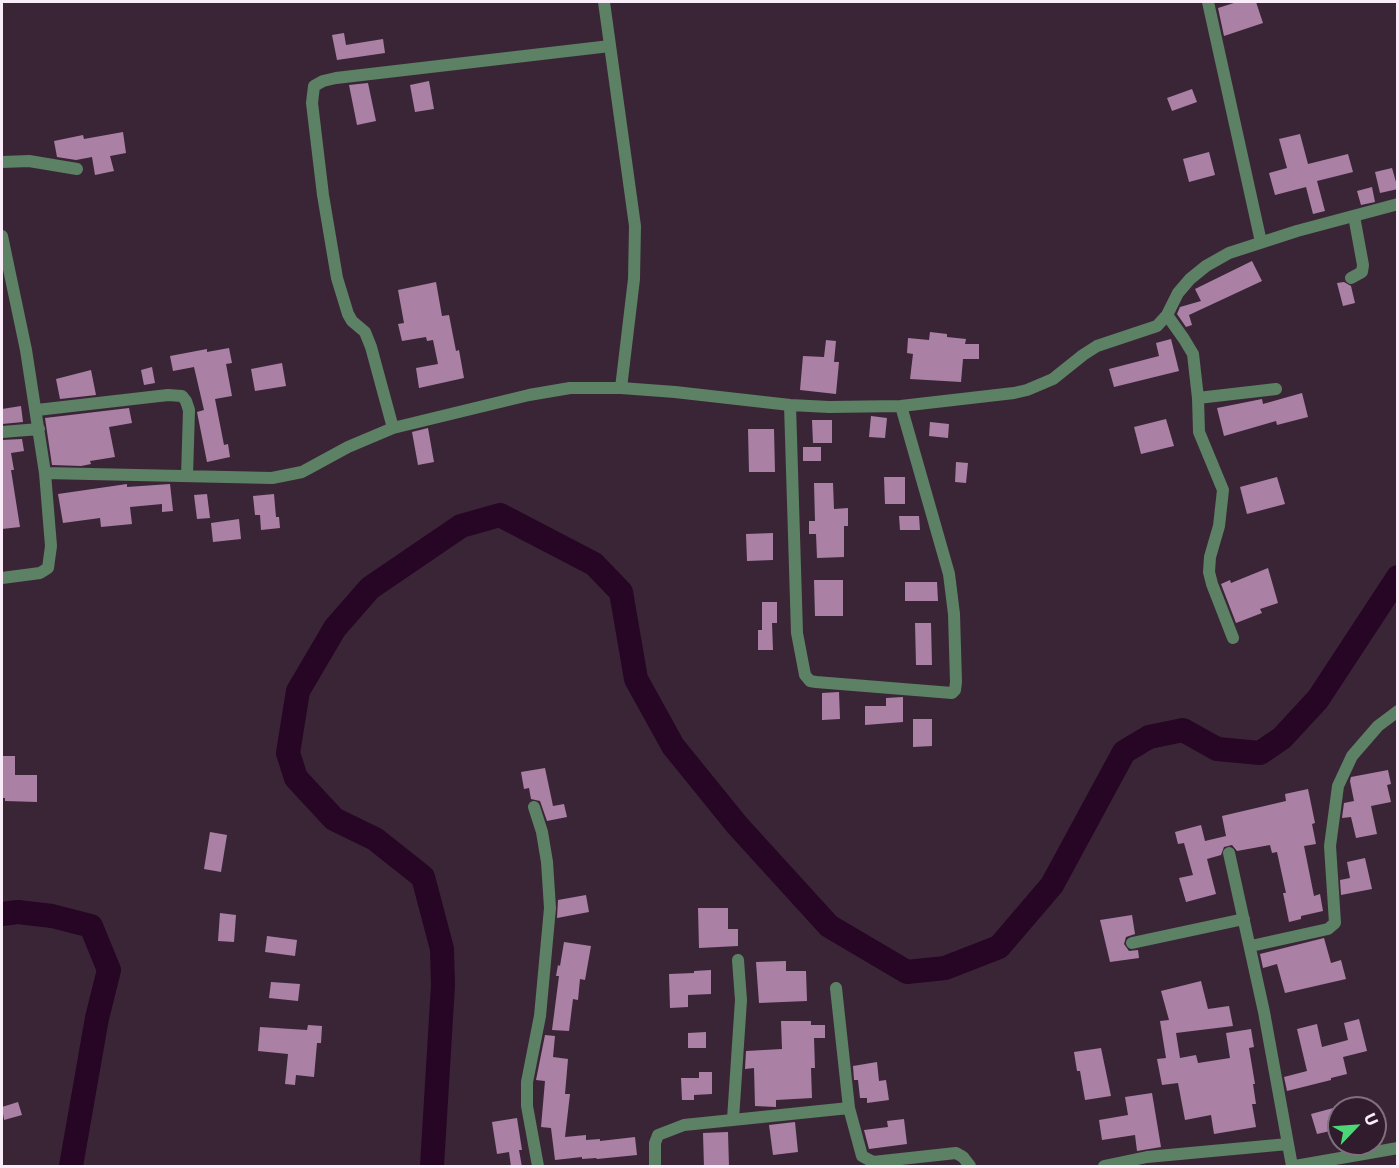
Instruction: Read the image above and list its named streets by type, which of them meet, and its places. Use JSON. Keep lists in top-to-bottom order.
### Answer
{
  "north": "top right"
}
